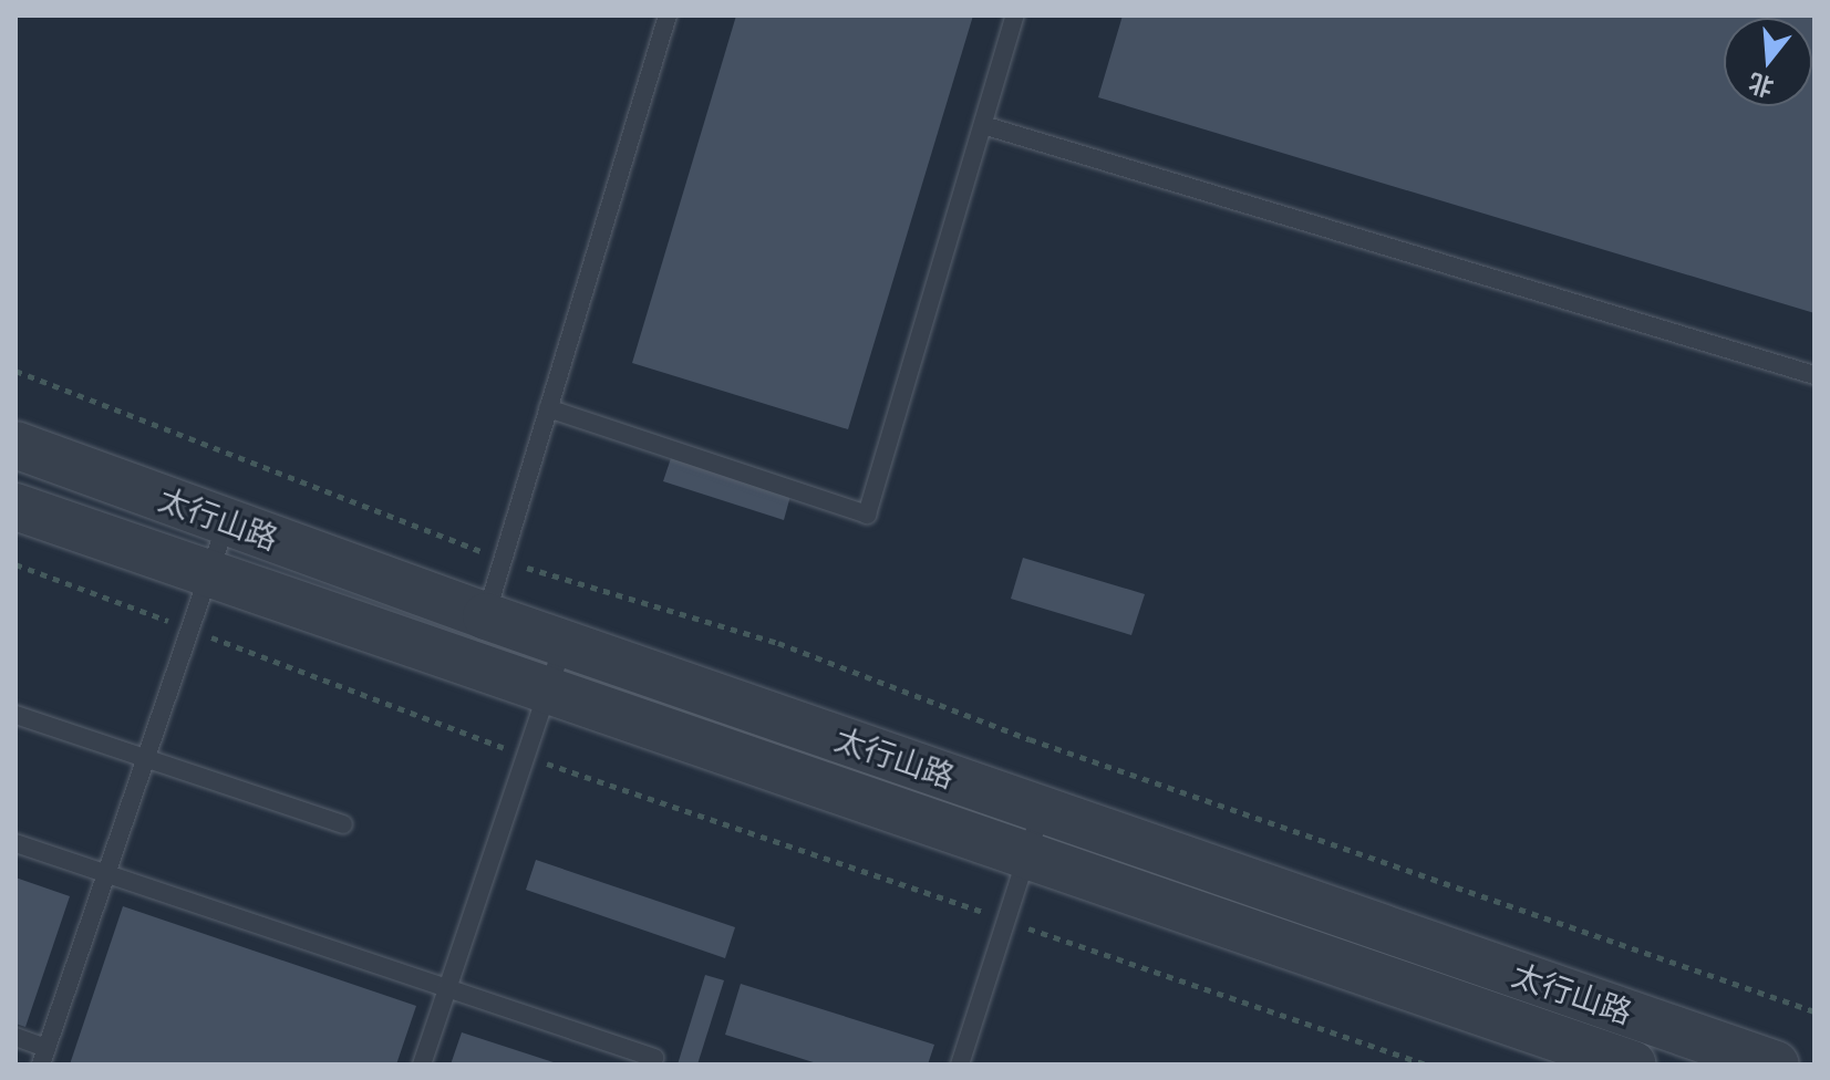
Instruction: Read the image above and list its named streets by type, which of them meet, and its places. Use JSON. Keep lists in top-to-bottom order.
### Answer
{
  "streets": {
    "street": ["太行山路"]
  },
  "north": "bottom"
}
